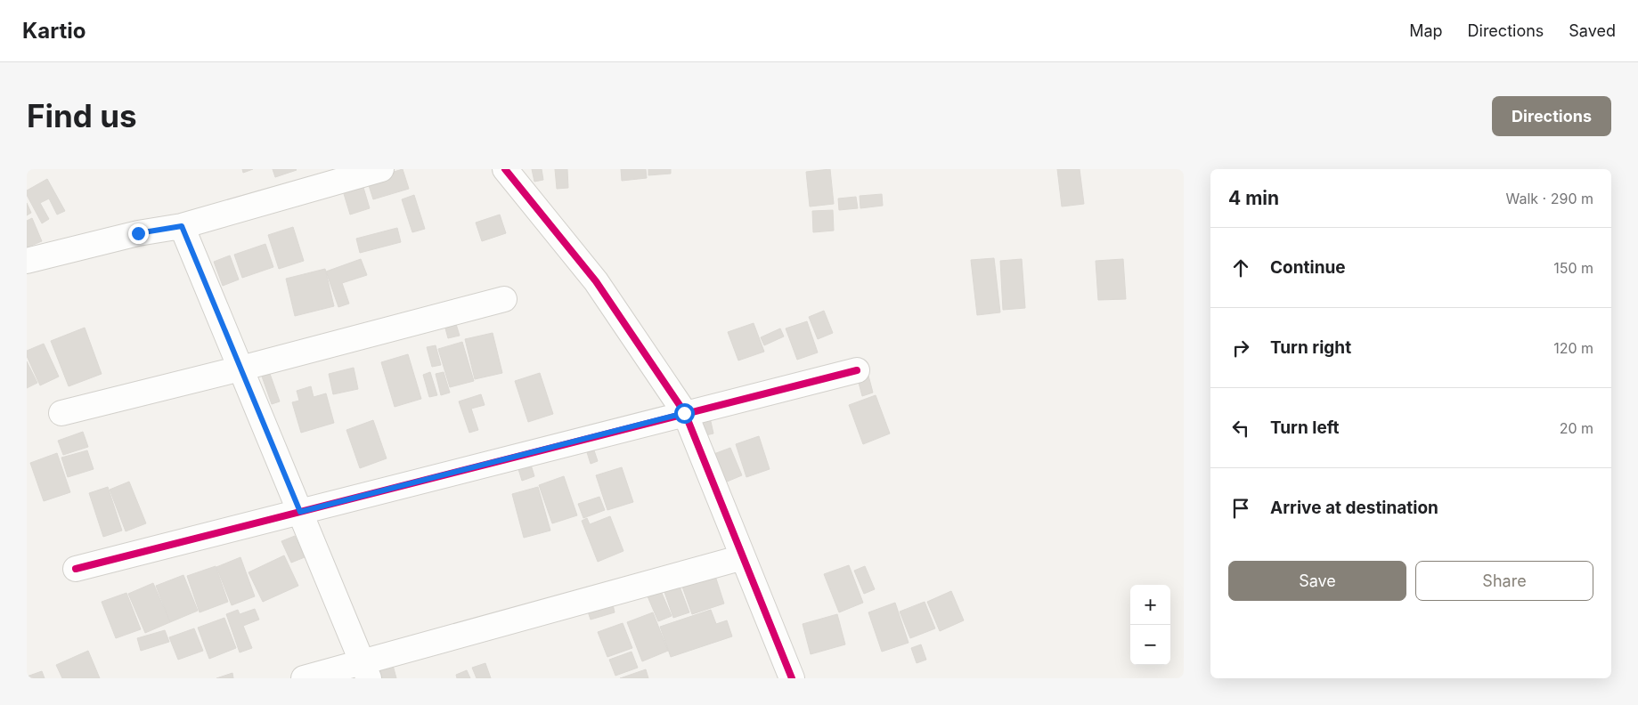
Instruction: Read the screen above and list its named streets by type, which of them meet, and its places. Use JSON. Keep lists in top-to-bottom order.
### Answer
{
  "page": {
    "header": "Kartio",
    "nav": ["Map", "Directions", "Saved"],
    "buttons": [
      "Directions",
      ["Save", "Share"]
    ],
    "title": "Find us",
    "heading": ["4 min", "Walk · 290 m"],
    "list": [
      ["Continue", "150 m"],
      ["Turn right", "120 m"],
      ["Turn left", "20 m"],
      "Arrive at destination"
    ],
    "map_buttons": ["+", "−"]
  }
}
